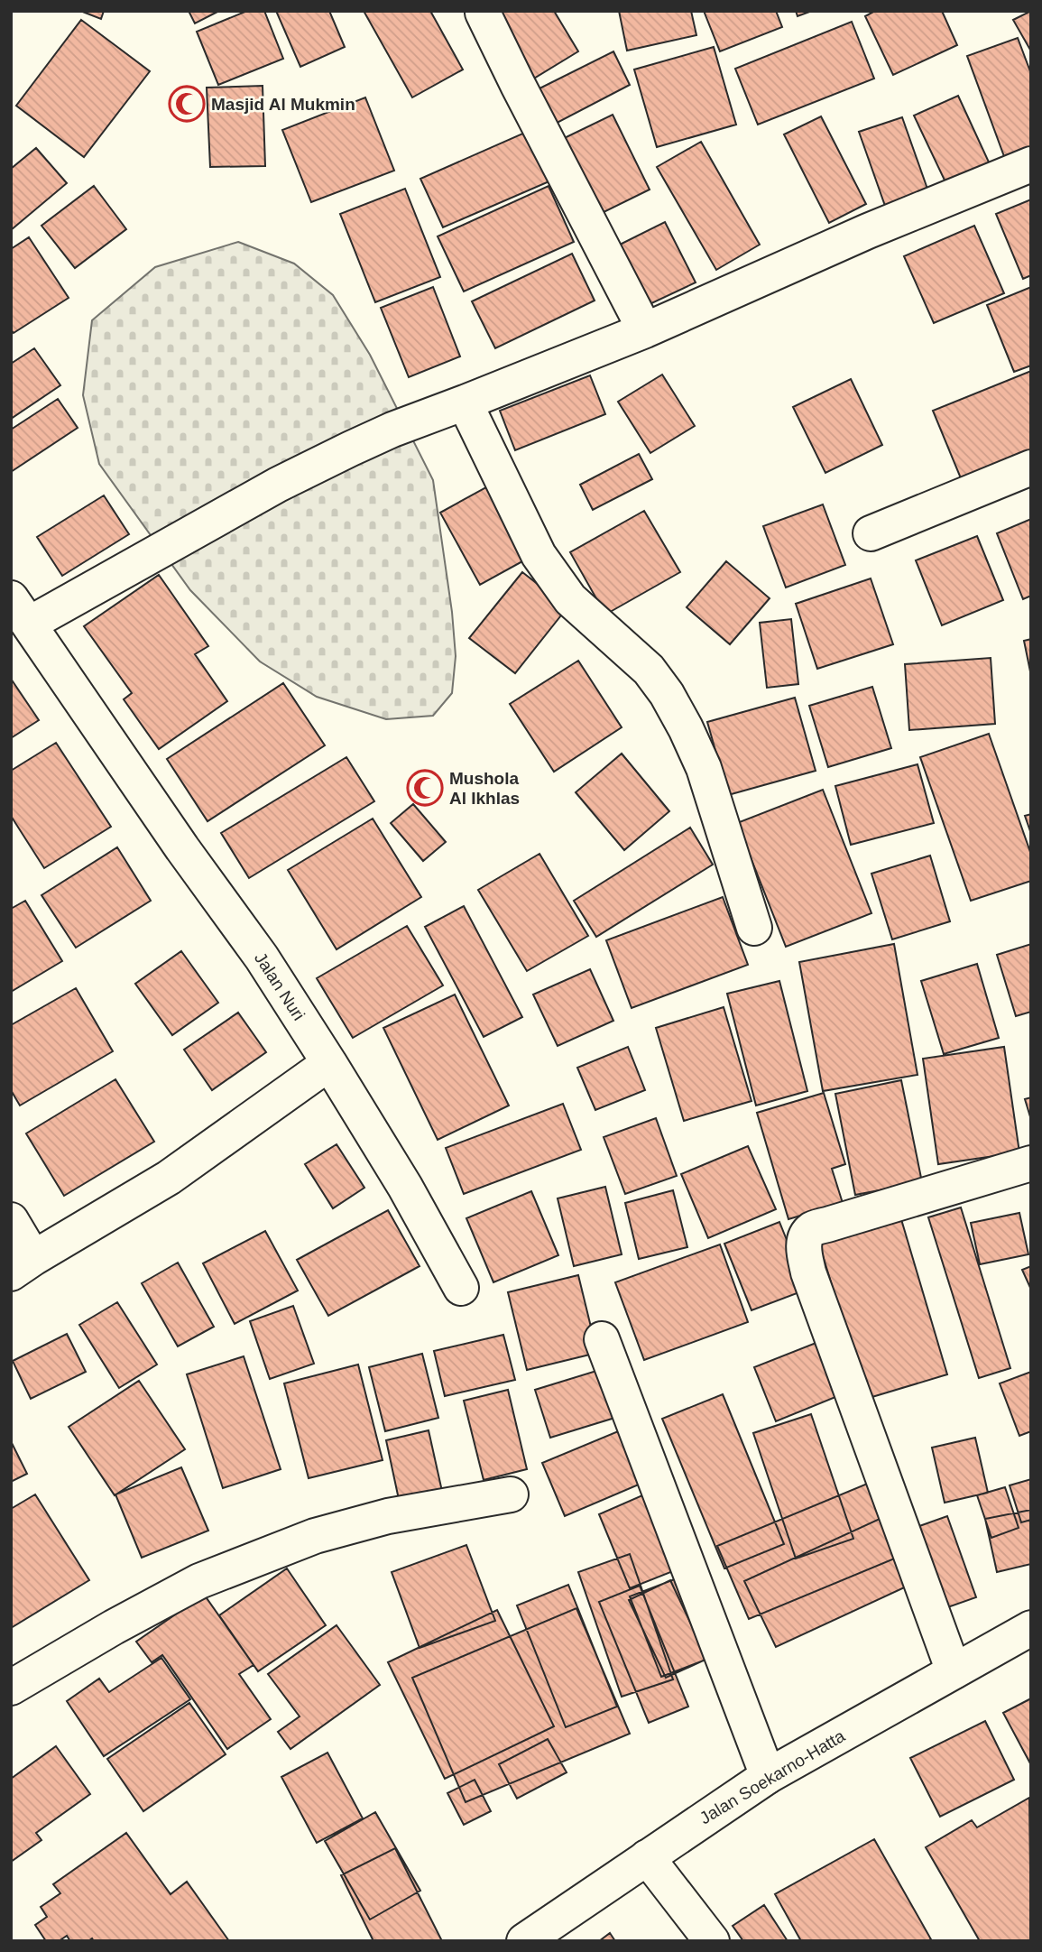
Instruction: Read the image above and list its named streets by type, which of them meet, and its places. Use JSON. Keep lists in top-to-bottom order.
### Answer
{
  "streets": {
    "street": ["Jalan Nuri", "Jalan Soekarno-Hatta"]
  },
  "places": {
    "mosque": ["Masjid Al Mukmin", "Mushola Al Ikhlas"]
  }
}
